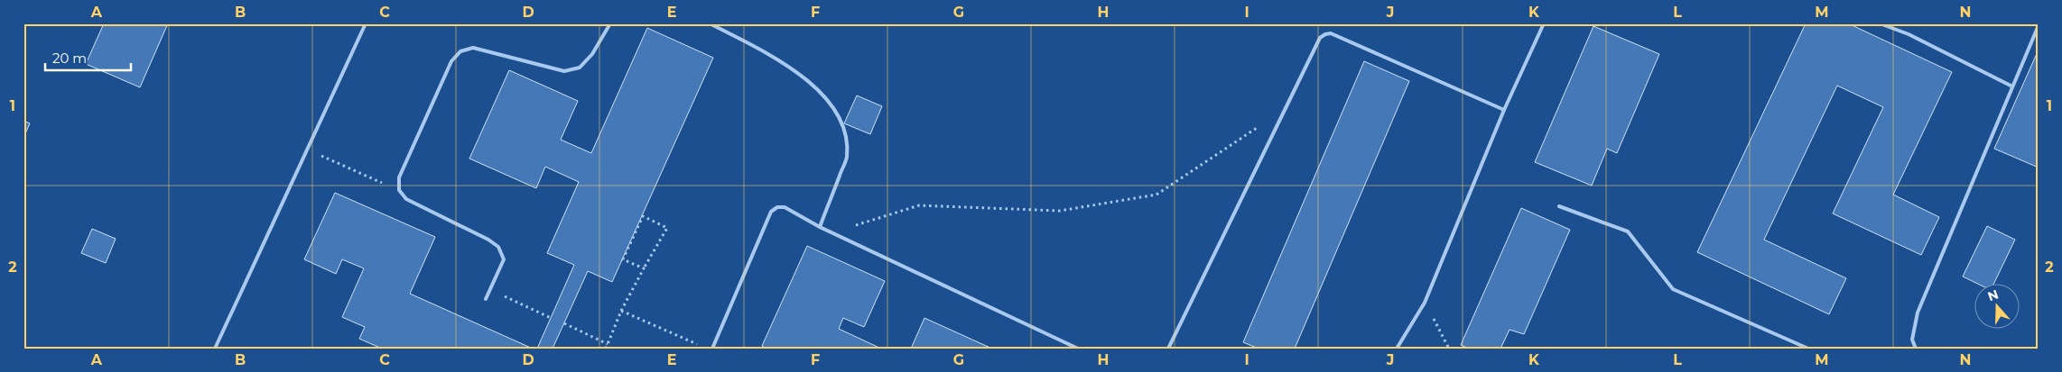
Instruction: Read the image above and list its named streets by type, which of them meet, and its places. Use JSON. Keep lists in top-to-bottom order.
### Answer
{
  "scale_bar": "20 m",
  "north": "top",
  "grid": {
    "columns": [
      "A",
      "B",
      "C",
      "D",
      "E",
      "F",
      "G",
      "H",
      "I",
      "J",
      "K",
      "L",
      "M",
      "N"
    ],
    "rows": ["1", "2"]
  }
}
